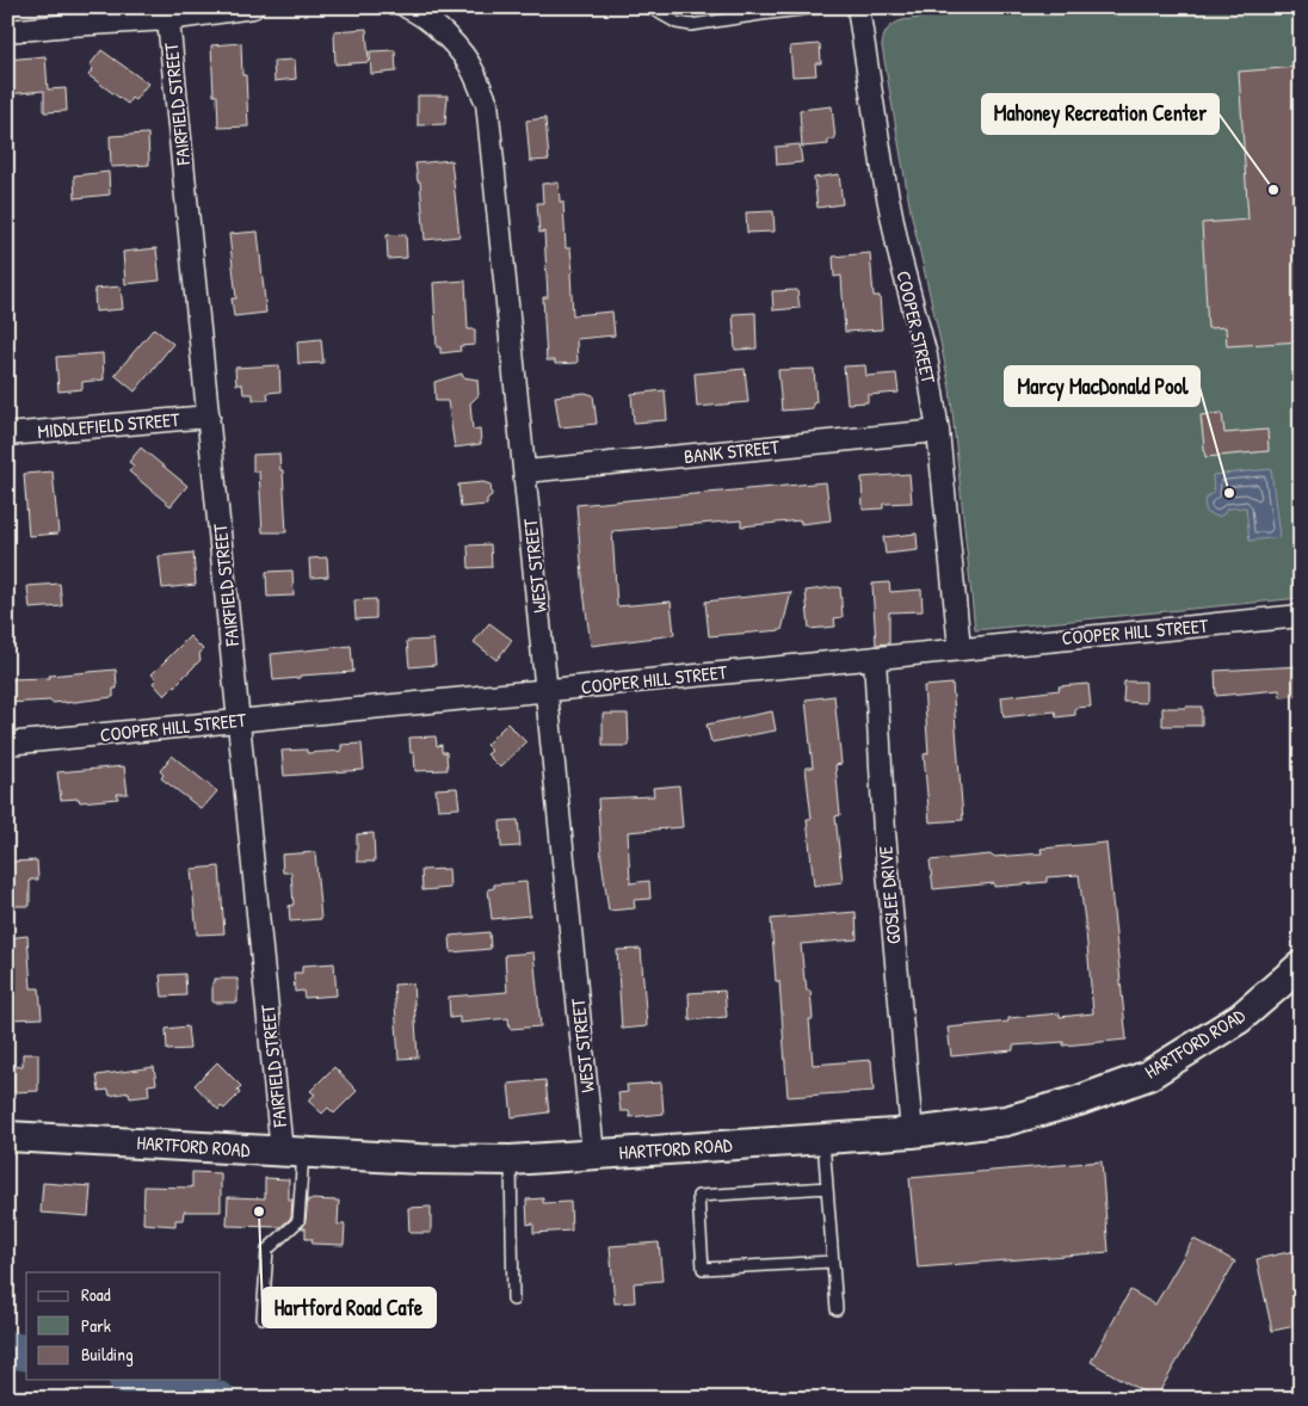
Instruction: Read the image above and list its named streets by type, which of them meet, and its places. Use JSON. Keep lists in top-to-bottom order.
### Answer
{
  "streets": {
    "main road": ["HARTFORD ROAD"],
    "street": [
      "FAIRFIELD STREET",
      "COOPER STREET",
      "MIDDLEFIELD STREET",
      "BANK STREET",
      "WEST STREET",
      "COOPER HILL STREET",
      "GOSLEE DRIVE"
    ]
  },
  "crossings": [
    ["FAIRFIELD STREET", "MIDDLEFIELD STREET"],
    ["FAIRFIELD STREET", "COOPER HILL STREET"],
    ["FAIRFIELD STREET", "HARTFORD ROAD"],
    ["COOPER STREET", "BANK STREET"],
    ["COOPER STREET", "COOPER HILL STREET"],
    ["BANK STREET", "WEST STREET"],
    ["WEST STREET", "COOPER HILL STREET"],
    ["WEST STREET", "HARTFORD ROAD"],
    ["COOPER HILL STREET", "GOSLEE DRIVE"],
    ["GOSLEE DRIVE", "HARTFORD ROAD"]
  ],
  "places": ["Mahoney Recreation Center", "Marcy MacDonald Pool", "Hartford Road Cafe"],
  "legend": ["Road", "Park", "Building"]
}
